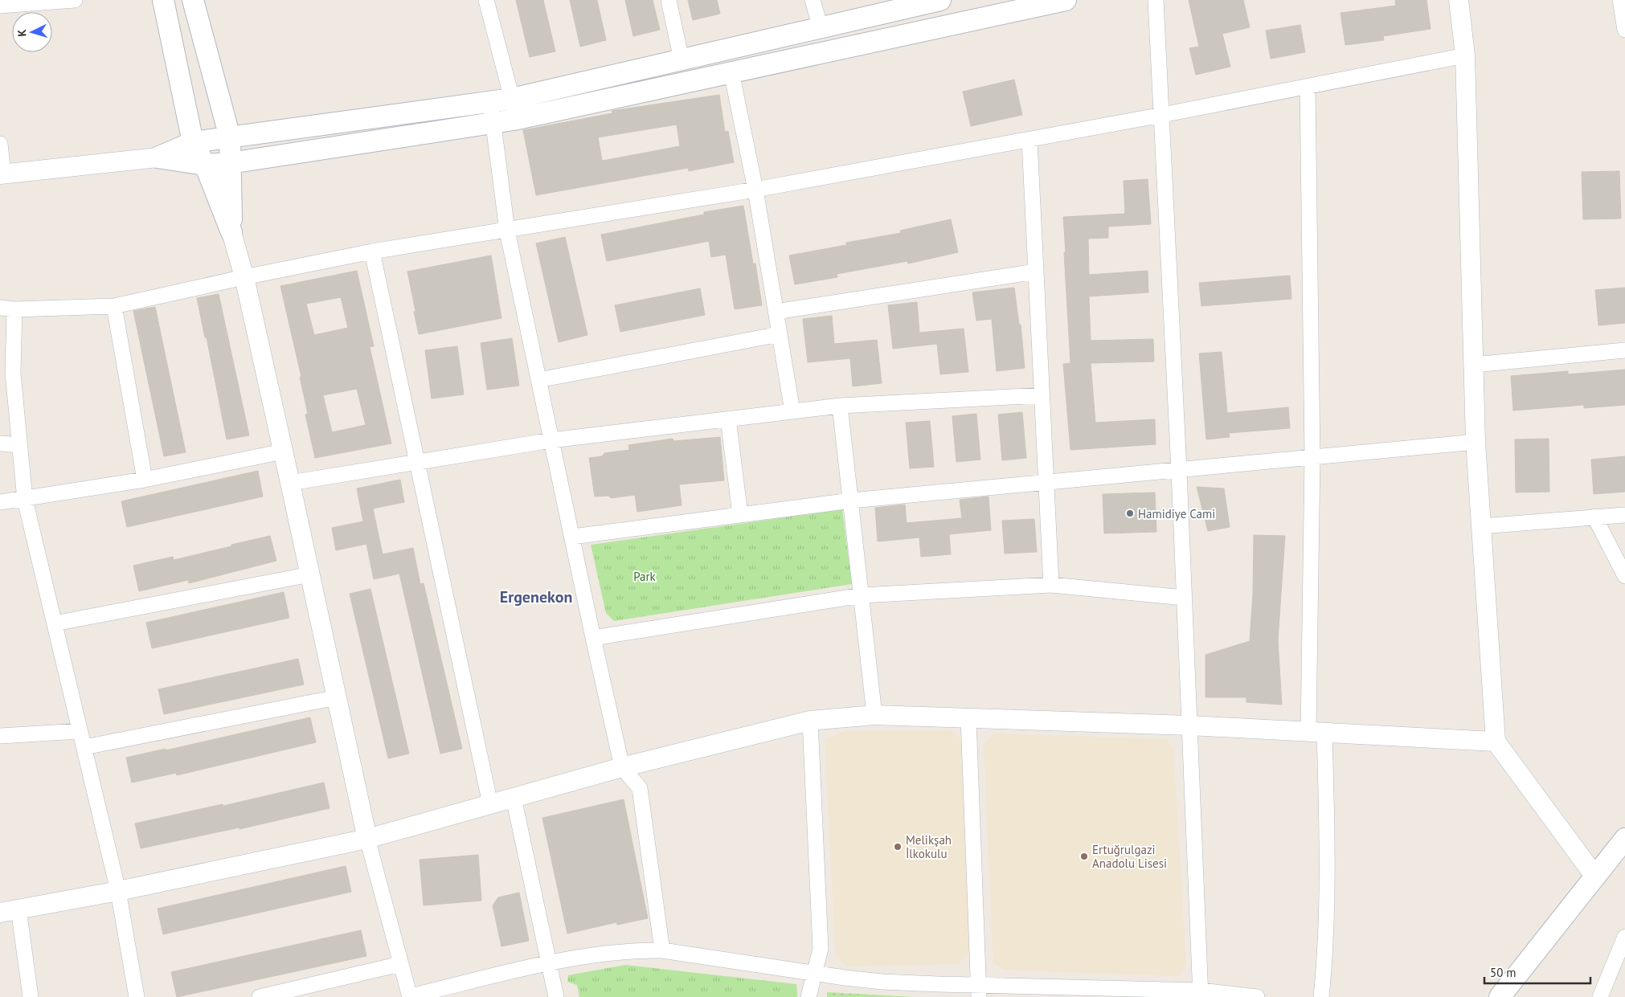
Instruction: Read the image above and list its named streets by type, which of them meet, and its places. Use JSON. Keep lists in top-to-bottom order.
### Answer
{
  "districts": ["Ergenekon"],
  "parks": ["Park"],
  "places": ["Hamidiye Cami", "Melikşah İlkokulu", "Ertuğrulgazi Anadolu Lisesi"],
  "scale_bar": "50 m",
  "north": "left"
}
